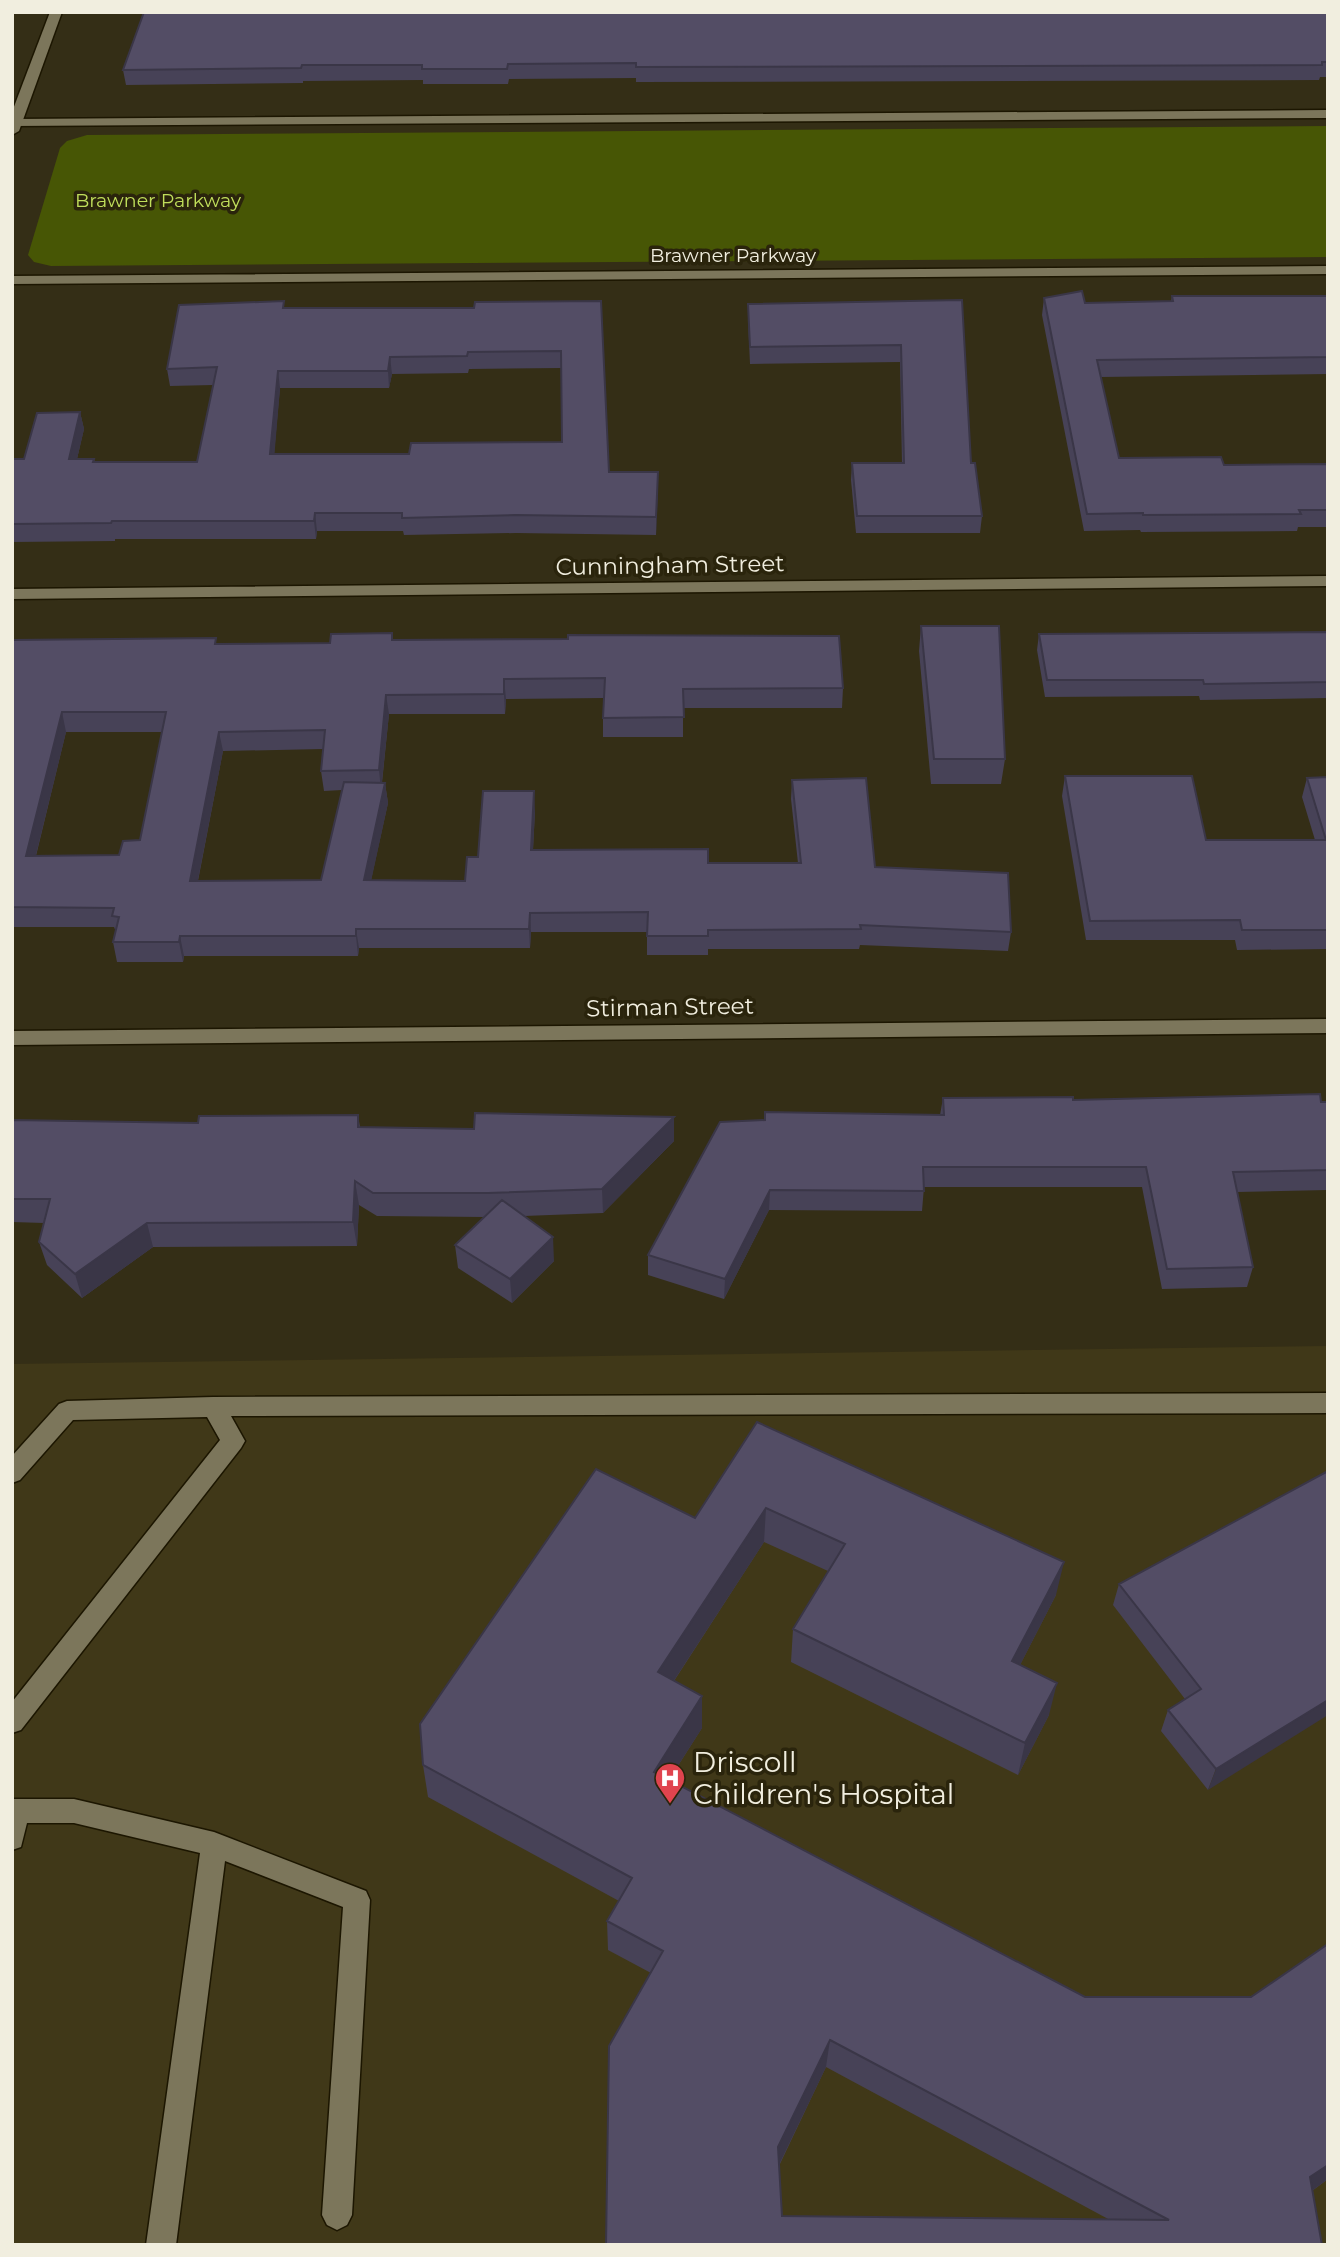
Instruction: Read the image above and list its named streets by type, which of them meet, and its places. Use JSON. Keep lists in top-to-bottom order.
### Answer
{
  "streets": {
    "street": ["Brawner Parkway", "Cunningham Street", "Stirman Street"]
  },
  "parks": ["Brawner Parkway"],
  "places": {
    "hospital": ["Driscoll Children's Hospital"]
  }
}
